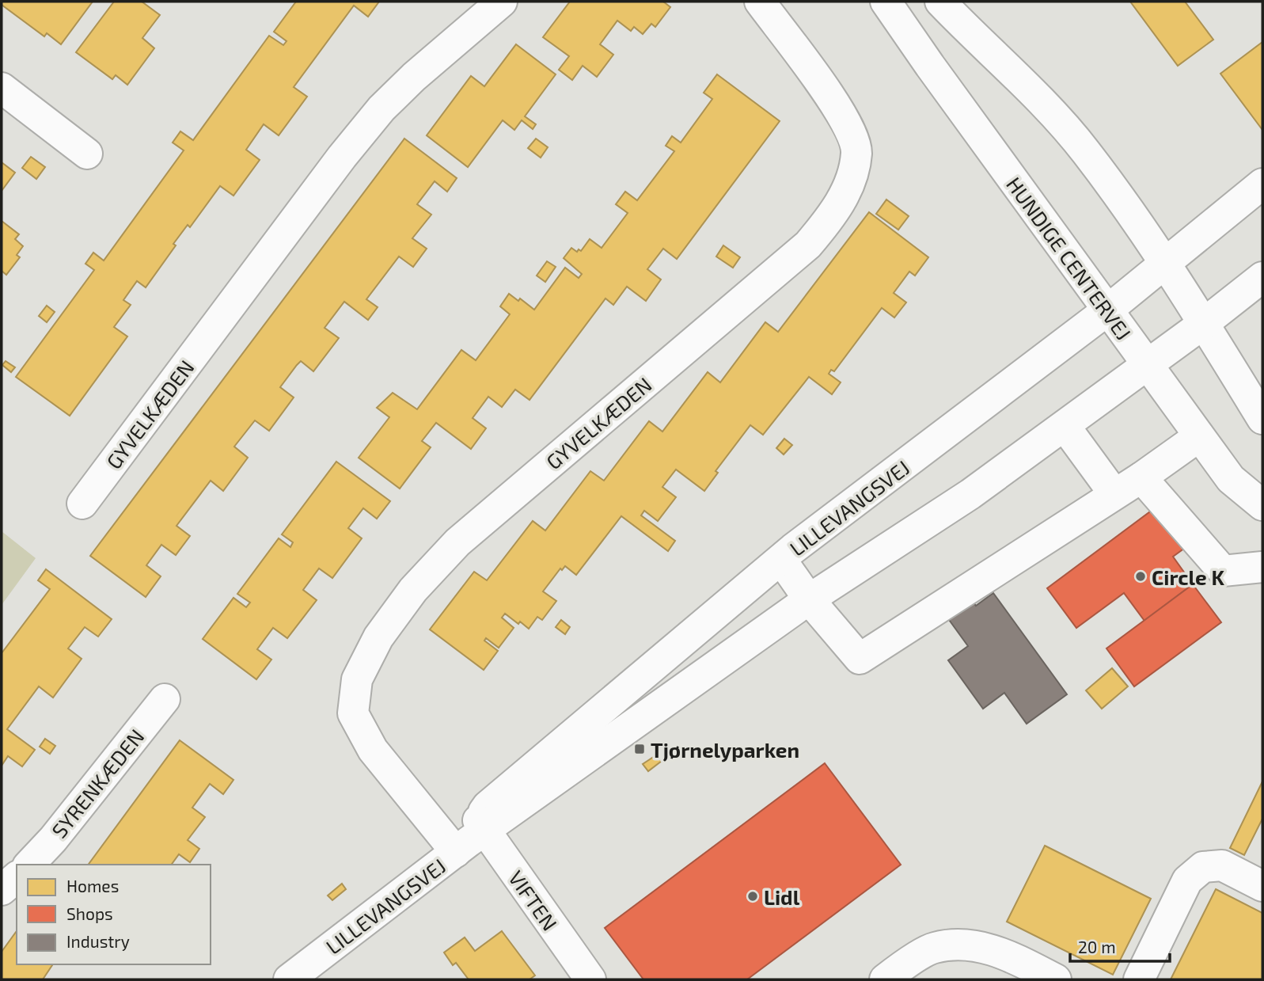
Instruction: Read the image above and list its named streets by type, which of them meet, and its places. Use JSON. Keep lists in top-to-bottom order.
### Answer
{
  "streets": {
    "street": [
      "HUNDIGE CENTERVEJ",
      "GYVELKÆDEN",
      "LILLEVANGSVEJ",
      "SYRENKÆDEN",
      "VIFTEN"
    ]
  },
  "crossings": [
    ["HUNDIGE CENTERVEJ", "LILLEVANGSVEJ"],
    ["GYVELKÆDEN", "LILLEVANGSVEJ"],
    ["LILLEVANGSVEJ", "VIFTEN"]
  ],
  "places": {
    "other": ["Circle K", "Lidl"],
    "transit": ["Tjørnelyparken"]
  },
  "legend": ["Homes", "Shops", "Industry"],
  "scale_bar": "20 m"
}
